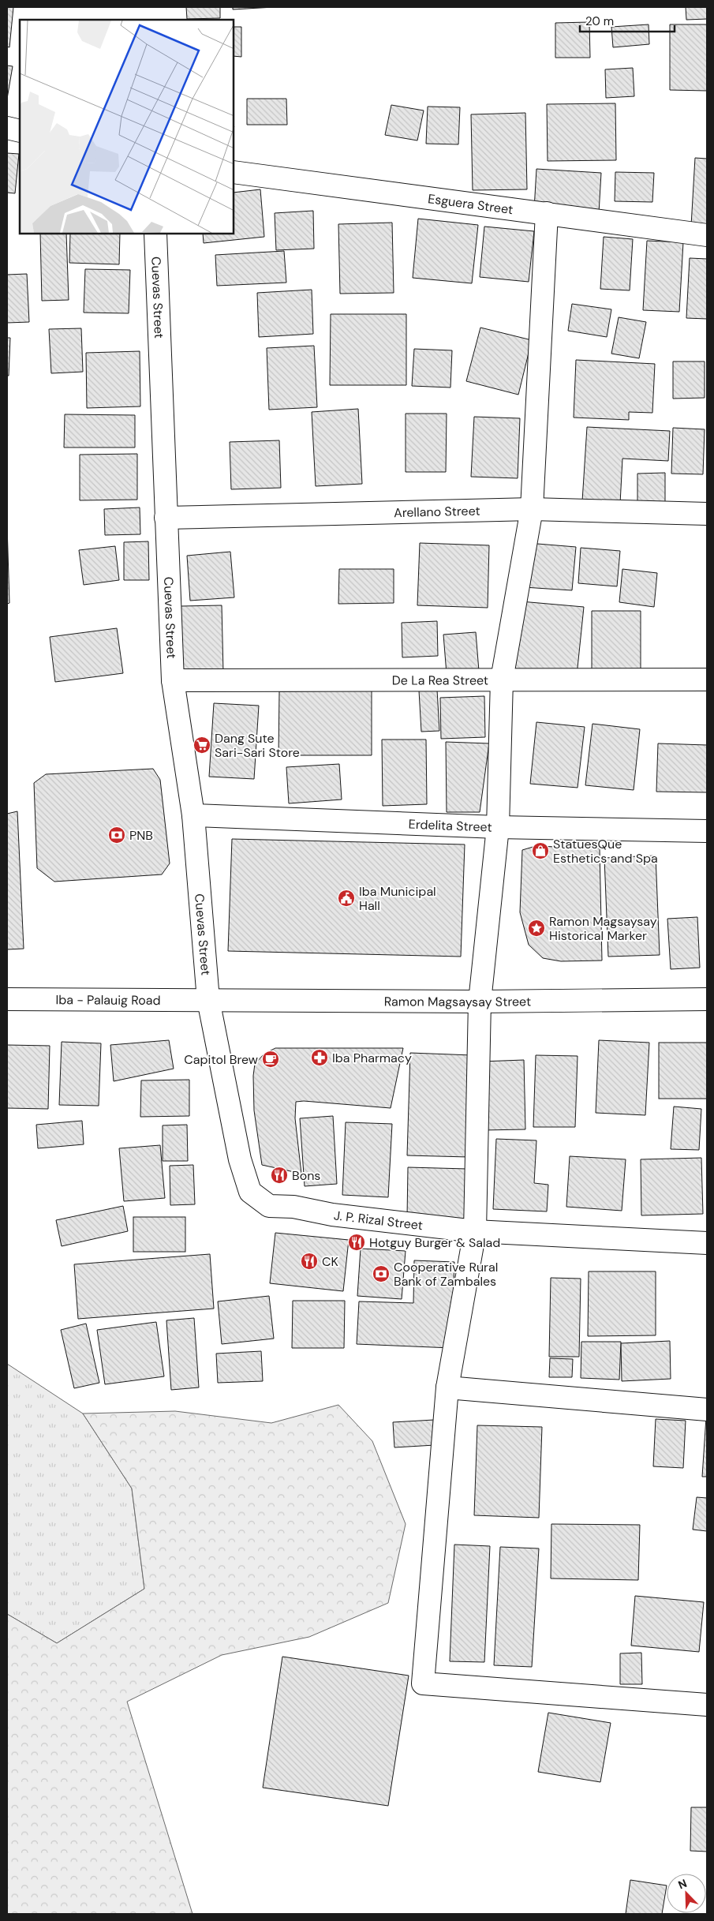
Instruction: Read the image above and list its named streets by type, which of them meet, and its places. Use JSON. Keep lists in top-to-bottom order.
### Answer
{
  "streets": {
    "street": [
      "Esguera Street",
      "Cuevas Street",
      "Arellano Street",
      "De La Rea Street",
      "Erdelita Street",
      "Iba - Palauig Road",
      "Ramon Magsaysay Street",
      "J. P. Rizal Street"
    ]
  },
  "crossings": [
    ["Cuevas Street", "Arellano Street"],
    ["Cuevas Street", "De La Rea Street"],
    ["Cuevas Street", "Erdelita Street"],
    ["Cuevas Street", "Iba - Palauig Road"],
    ["Cuevas Street", "Ramon Magsaysay Street"],
    ["Cuevas Street", "J. P. Rizal Street"],
    ["Iba - Palauig Road", "Ramon Magsaysay Street"],
    ["Iba - Palauig Road", "J. P. Rizal Street"],
    ["Ramon Magsaysay Street", "J. P. Rizal Street"]
  ],
  "places": {
    "supermarket": ["Dang Sute Sari-Sari Store"],
    "bank": ["PNB", "Cooperative Rural Bank of Zambales"],
    "shop": ["StatuesQue Esthetics and Spa"],
    "public building": ["Iba Municipal Hall"],
    "place": ["Ramon Magsaysay Historical Marker"],
    "pharmacy": ["Iba Pharmacy"],
    "cafe": ["Capitol Brew"],
    "restaurant": ["Bons", "Hotguy Burger & Salad", "CK"]
  },
  "scale_bar": "20 m",
  "north": "top left"
}
